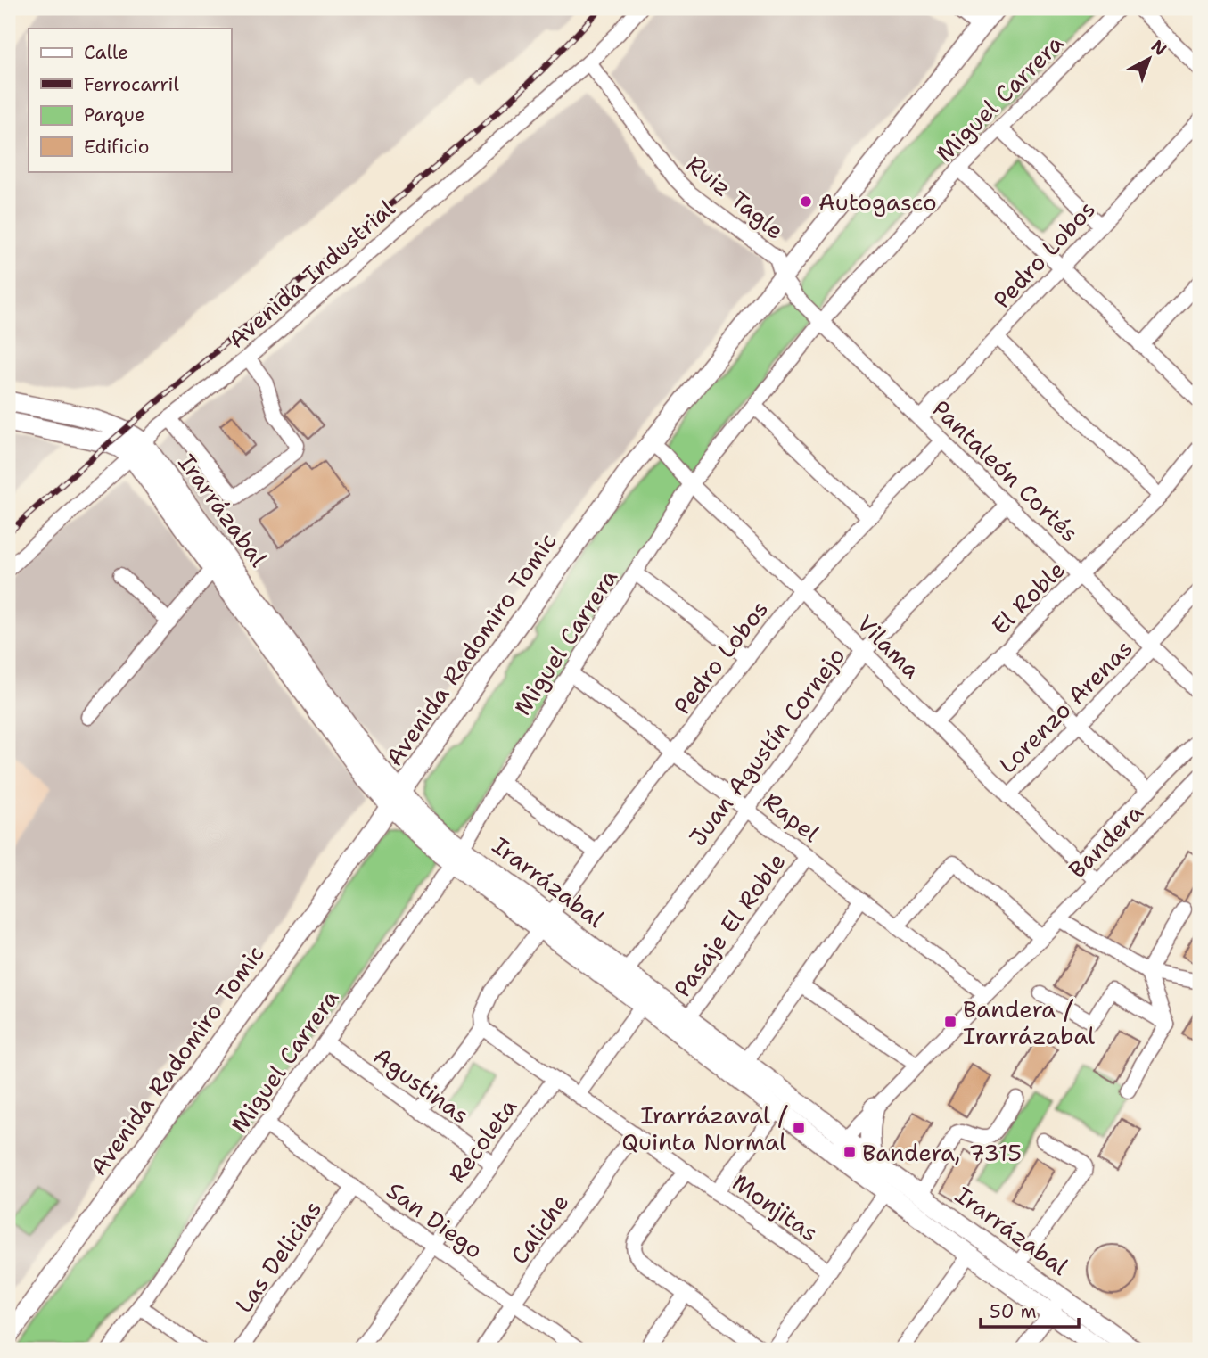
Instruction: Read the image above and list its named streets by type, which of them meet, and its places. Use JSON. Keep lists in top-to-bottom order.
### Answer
{
  "streets": {
    "main road": ["Irarrázabal", "Avenida Radomiro Tomic"],
    "street": [
      "Miguel Carrera",
      "Ruiz Tagle",
      "Pedro Lobos",
      "Avenida Industrial",
      "Pantaleón Cortés",
      "El Roble",
      "Vilama",
      "Lorenzo Arenas",
      "Juan Agustín Cornejo",
      "Rapel",
      "Bandera",
      "Pasaje El Roble",
      "Agustinas",
      "Recoleta",
      "Monjitas",
      "San Diego",
      "Caliche",
      "Las Delicias"
    ]
  },
  "crossings": [
    ["Miguel Carrera", "Pantaleón Cortés"],
    ["Miguel Carrera", "Irarrázabal"],
    ["Miguel Carrera", "Vilama"],
    ["Miguel Carrera", "Rapel"],
    ["Miguel Carrera", "Agustinas"],
    ["Miguel Carrera", "San Diego"],
    ["Ruiz Tagle", "Avenida Industrial"],
    ["Ruiz Tagle", "Pantaleón Cortés"],
    ["Ruiz Tagle", "Avenida Radomiro Tomic"],
    ["Pedro Lobos", "Pantaleón Cortés"],
    ["Pedro Lobos", "Irarrázabal"],
    ["Pedro Lobos", "Vilama"],
    ["Pedro Lobos", "Rapel"],
    ["Avenida Industrial", "Irarrázabal"],
    ["Pantaleón Cortés", "El Roble"],
    ["Pantaleón Cortés", "Avenida Radomiro Tomic"],
    ["Pantaleón Cortés", "Lorenzo Arenas"],
    ["Pantaleón Cortés", "Juan Agustín Cornejo"],
    ["Irarrázabal", "Avenida Radomiro Tomic"],
    ["Irarrázabal", "Juan Agustín Cornejo"],
    ["Irarrázabal", "Bandera"],
    ["Irarrázabal", "Pasaje El Roble"],
    ["El Roble", "Vilama"],
    ["Vilama", "Avenida Radomiro Tomic"],
    ["Vilama", "Lorenzo Arenas"],
    ["Vilama", "Juan Agustín Cornejo"],
    ["Vilama", "Bandera"],
    ["Juan Agustín Cornejo", "Rapel"],
    ["Rapel", "Bandera"],
    ["Rapel", "Pasaje El Roble"],
    ["Agustinas", "Recoleta"],
    ["Recoleta", "Monjitas"],
    ["Recoleta", "San Diego"],
    ["Monjitas", "Caliche"],
    ["San Diego", "Caliche"],
    ["San Diego", "Las Delicias"]
  ],
  "places": {
    "other": ["Autogasco"],
    "transit": ["Bandera / Irarrázabal", "Irarrázaval / Quinta Normal", "Bandera, 7315"]
  },
  "legend": [
    "Calle",
    "Ferrocarril",
    "Parque",
    "Edificio"
  ],
  "scale_bar": "50 m",
  "north": "top right"
}
